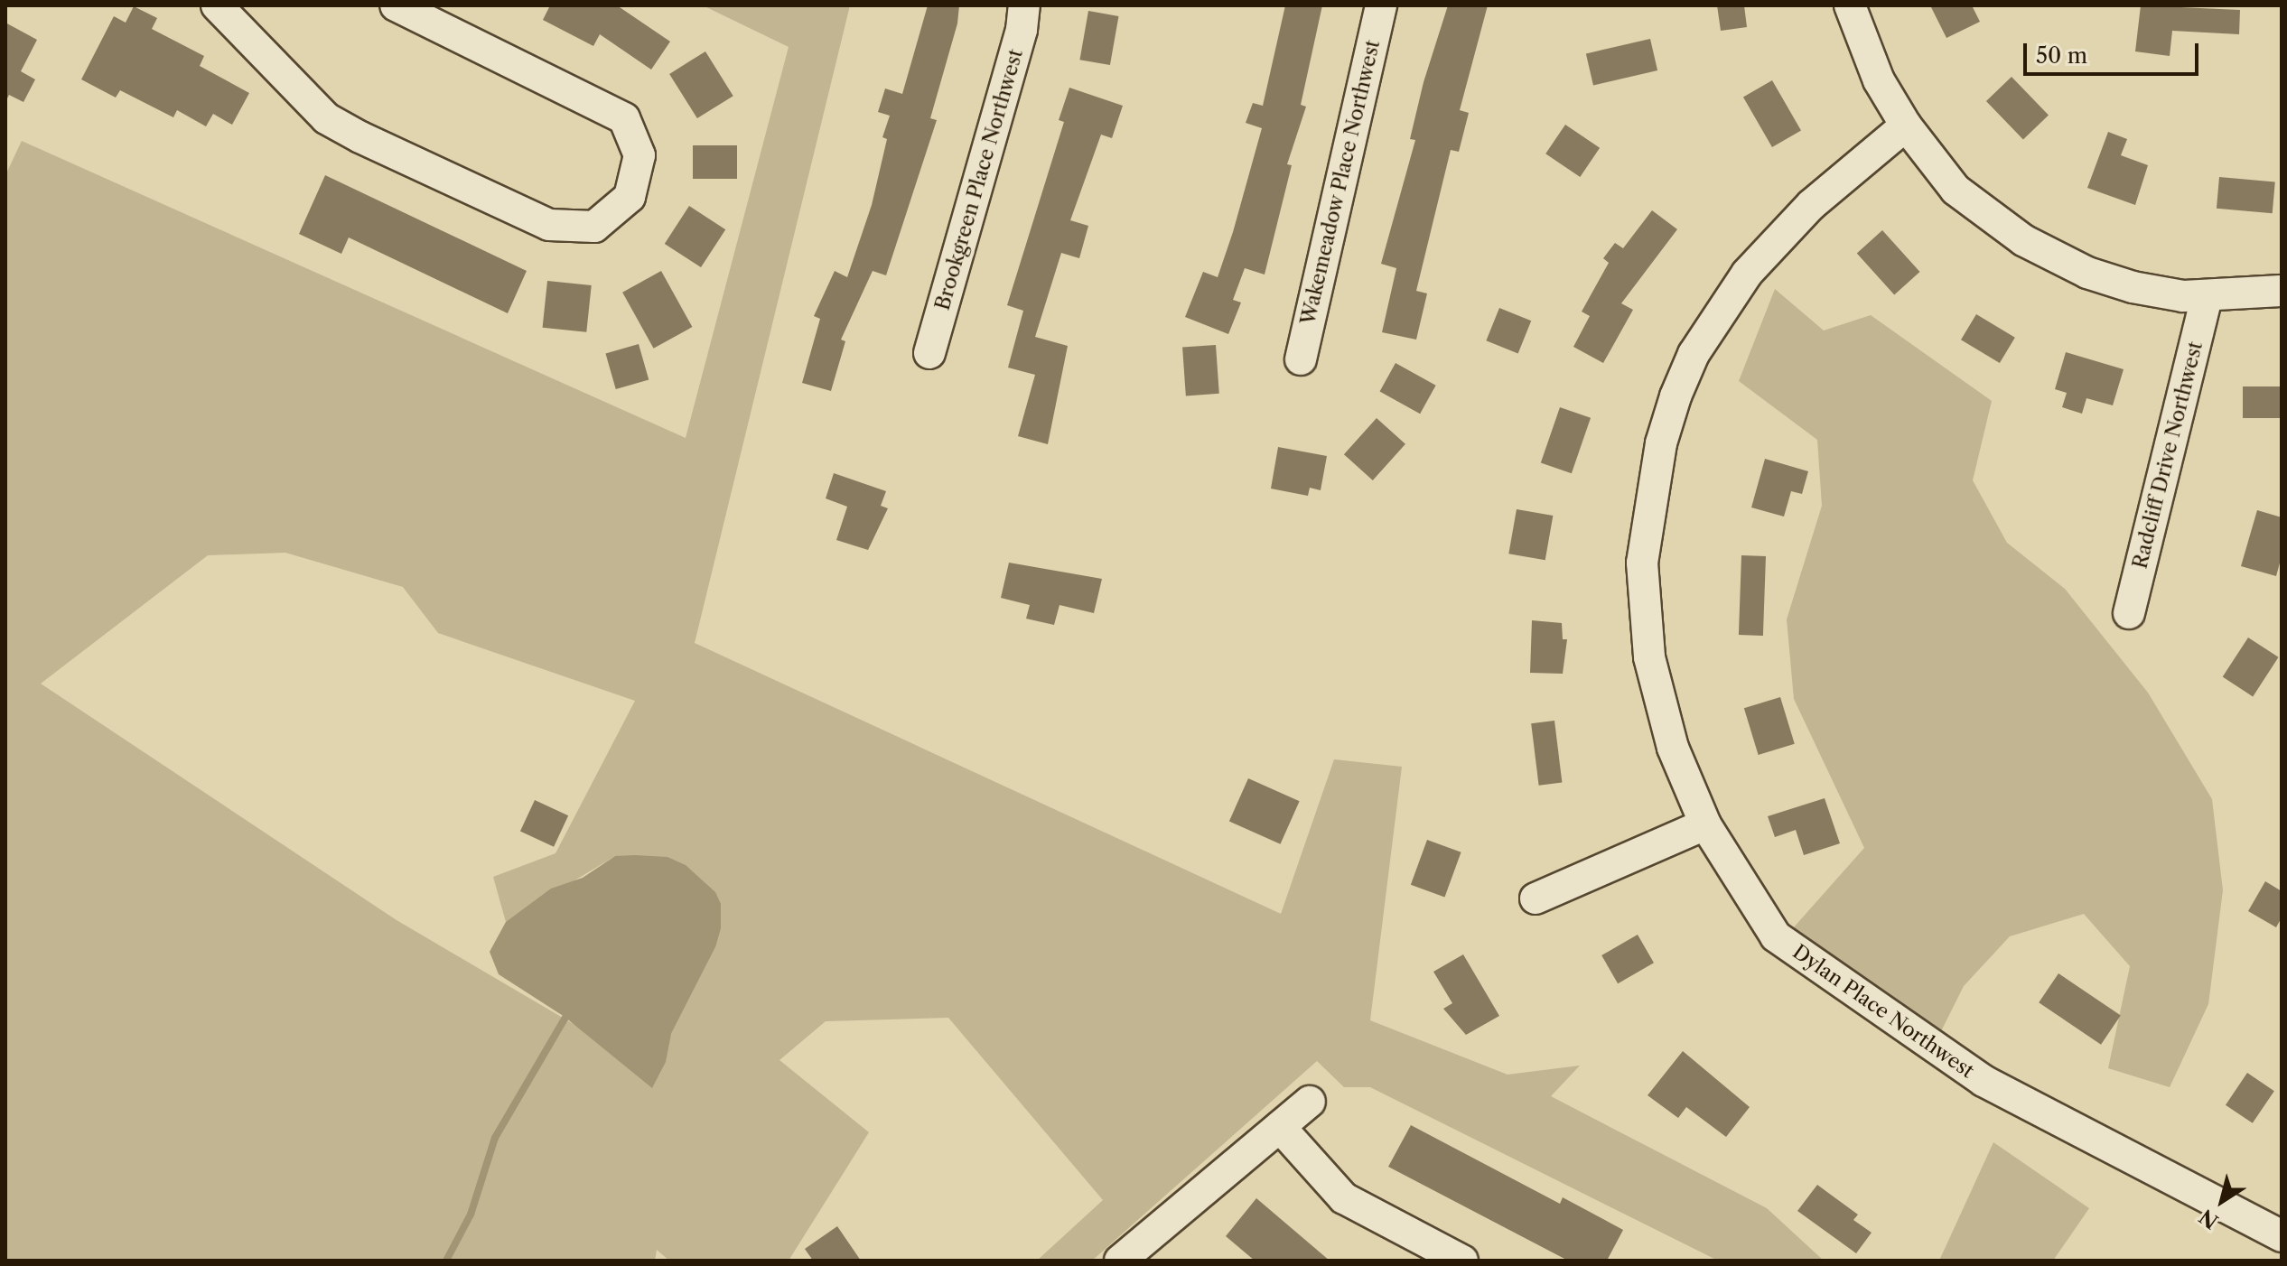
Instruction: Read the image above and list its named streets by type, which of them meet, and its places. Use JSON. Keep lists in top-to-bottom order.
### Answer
{
  "streets": {
    "street": [
      "Brookgreen Place Northwest",
      "Wakemeadow Place Northwest",
      "Radcliff Drive Northwest",
      "Dylan Place Northwest"
    ]
  },
  "scale_bar": "50 m",
  "north": "bottom left"
}
